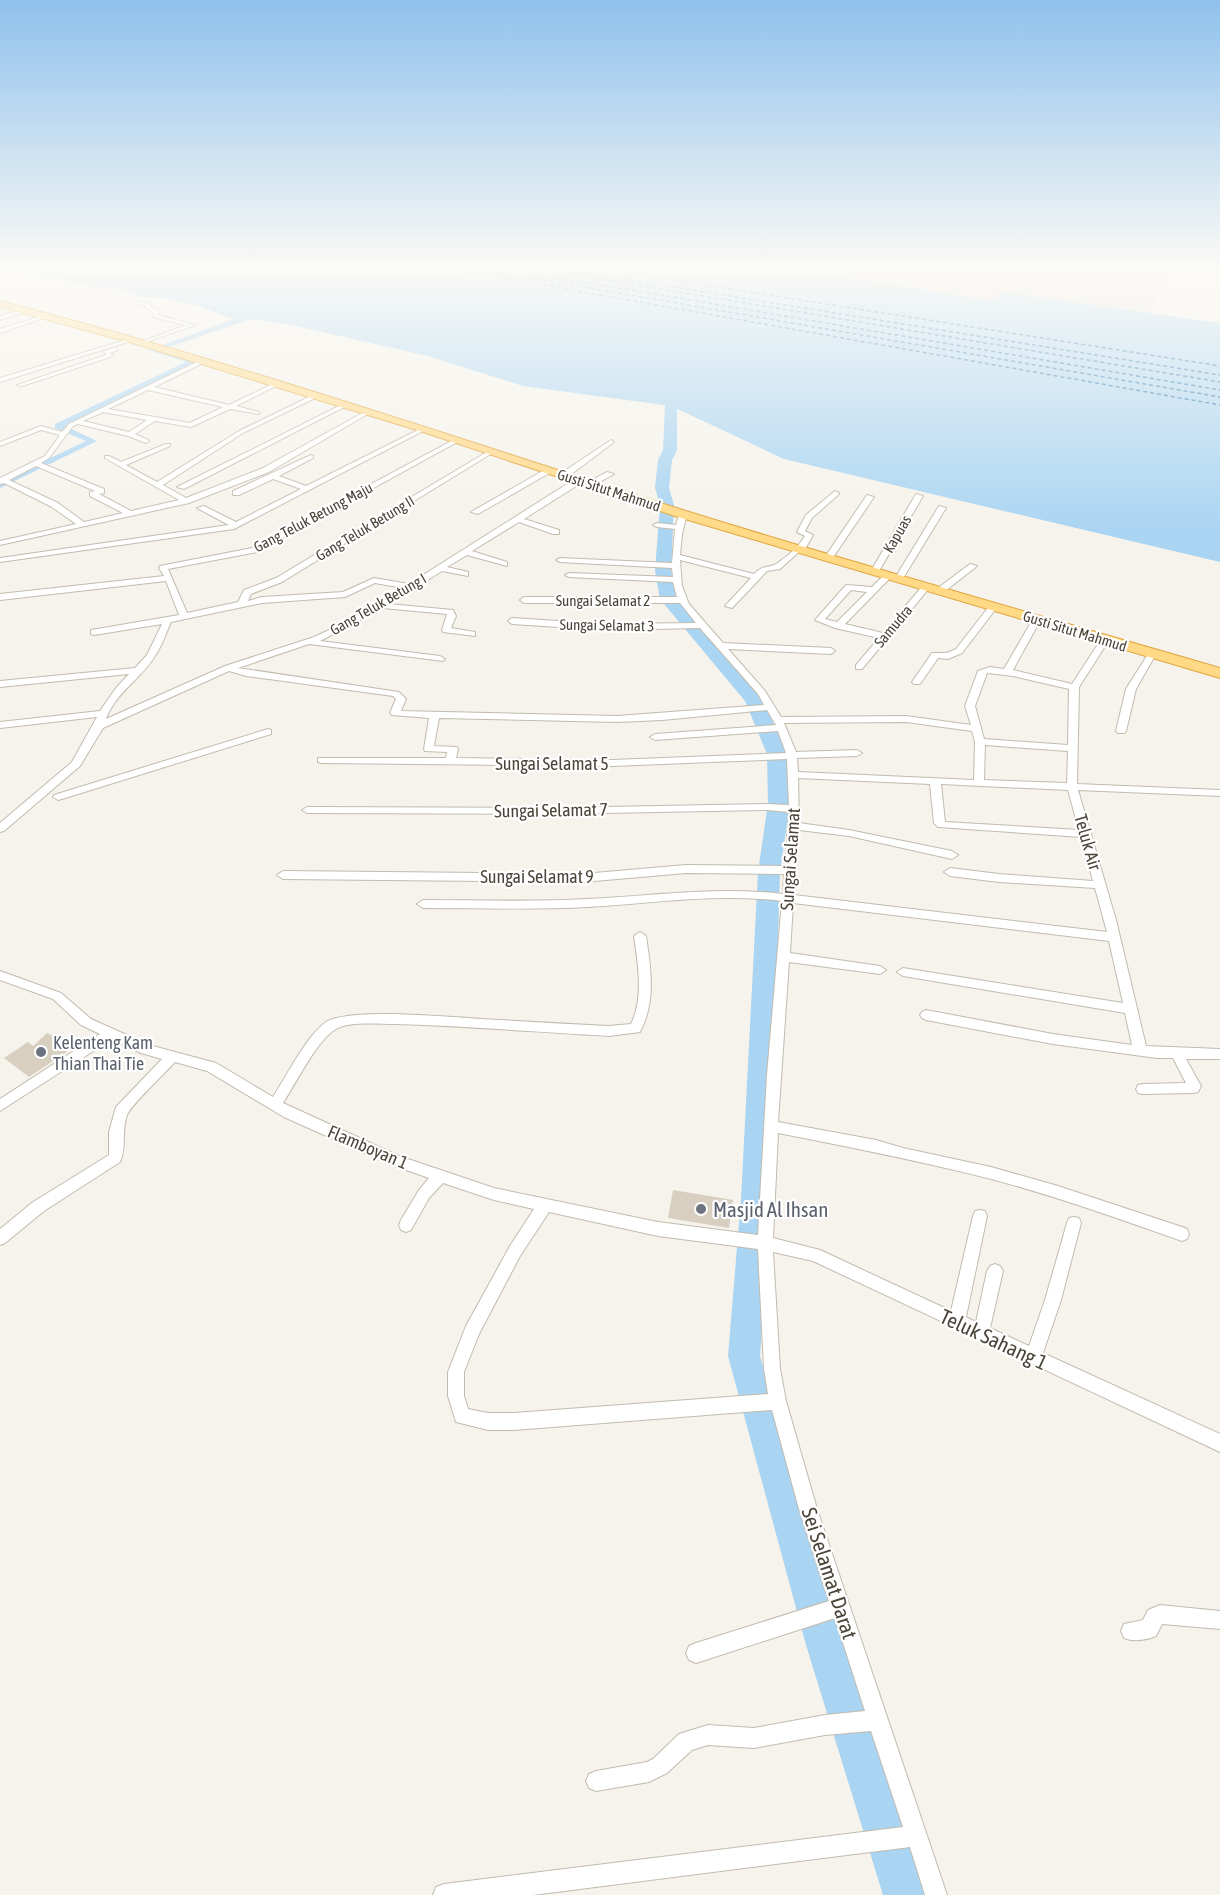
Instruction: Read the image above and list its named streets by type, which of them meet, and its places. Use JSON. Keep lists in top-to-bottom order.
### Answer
{
  "streets": {
    "highway": ["Gusti Situt Mahmud"],
    "street": [
      "Gang Teluk Betung Maju",
      "Gang Teluk Betung II",
      "Kapuas",
      "Sungai Selamat 2",
      "Gang Teluk Betung I",
      "Sungai Selamat 3",
      "Samudra",
      "Sungai Selamat 5",
      "Sungai Selamat 7",
      "Teluk Air",
      "Sungai Selamat",
      "Sungai Selamat 9",
      "Flamboyan 1",
      "Teluk Sahang 1",
      "Sei Selamat Darat"
    ]
  },
  "crossings": [
    ["Gusti Situt Mahmud", "Gang Teluk Betung Maju"],
    ["Gusti Situt Mahmud", "Gang Teluk Betung II"],
    ["Gusti Situt Mahmud", "Kapuas"],
    ["Gusti Situt Mahmud", "Gang Teluk Betung I"],
    ["Gusti Situt Mahmud", "Samudra"],
    ["Gusti Situt Mahmud", "Sungai Selamat"],
    ["Sungai Selamat 2", "Sungai Selamat"],
    ["Sungai Selamat 3", "Sungai Selamat"],
    ["Sungai Selamat 5", "Sungai Selamat"],
    ["Sungai Selamat 7", "Sungai Selamat"],
    ["Sungai Selamat", "Sungai Selamat 9"],
    ["Sungai Selamat", "Flamboyan 1"],
    ["Sungai Selamat", "Teluk Sahang 1"],
    ["Sungai Selamat", "Sei Selamat Darat"],
    ["Flamboyan 1", "Teluk Sahang 1"],
    ["Flamboyan 1", "Sei Selamat Darat"],
    ["Teluk Sahang 1", "Sei Selamat Darat"]
  ],
  "places": ["Kelenteng Kam Thian Thai Tie", "Masjid Al Ihsan"]
}
